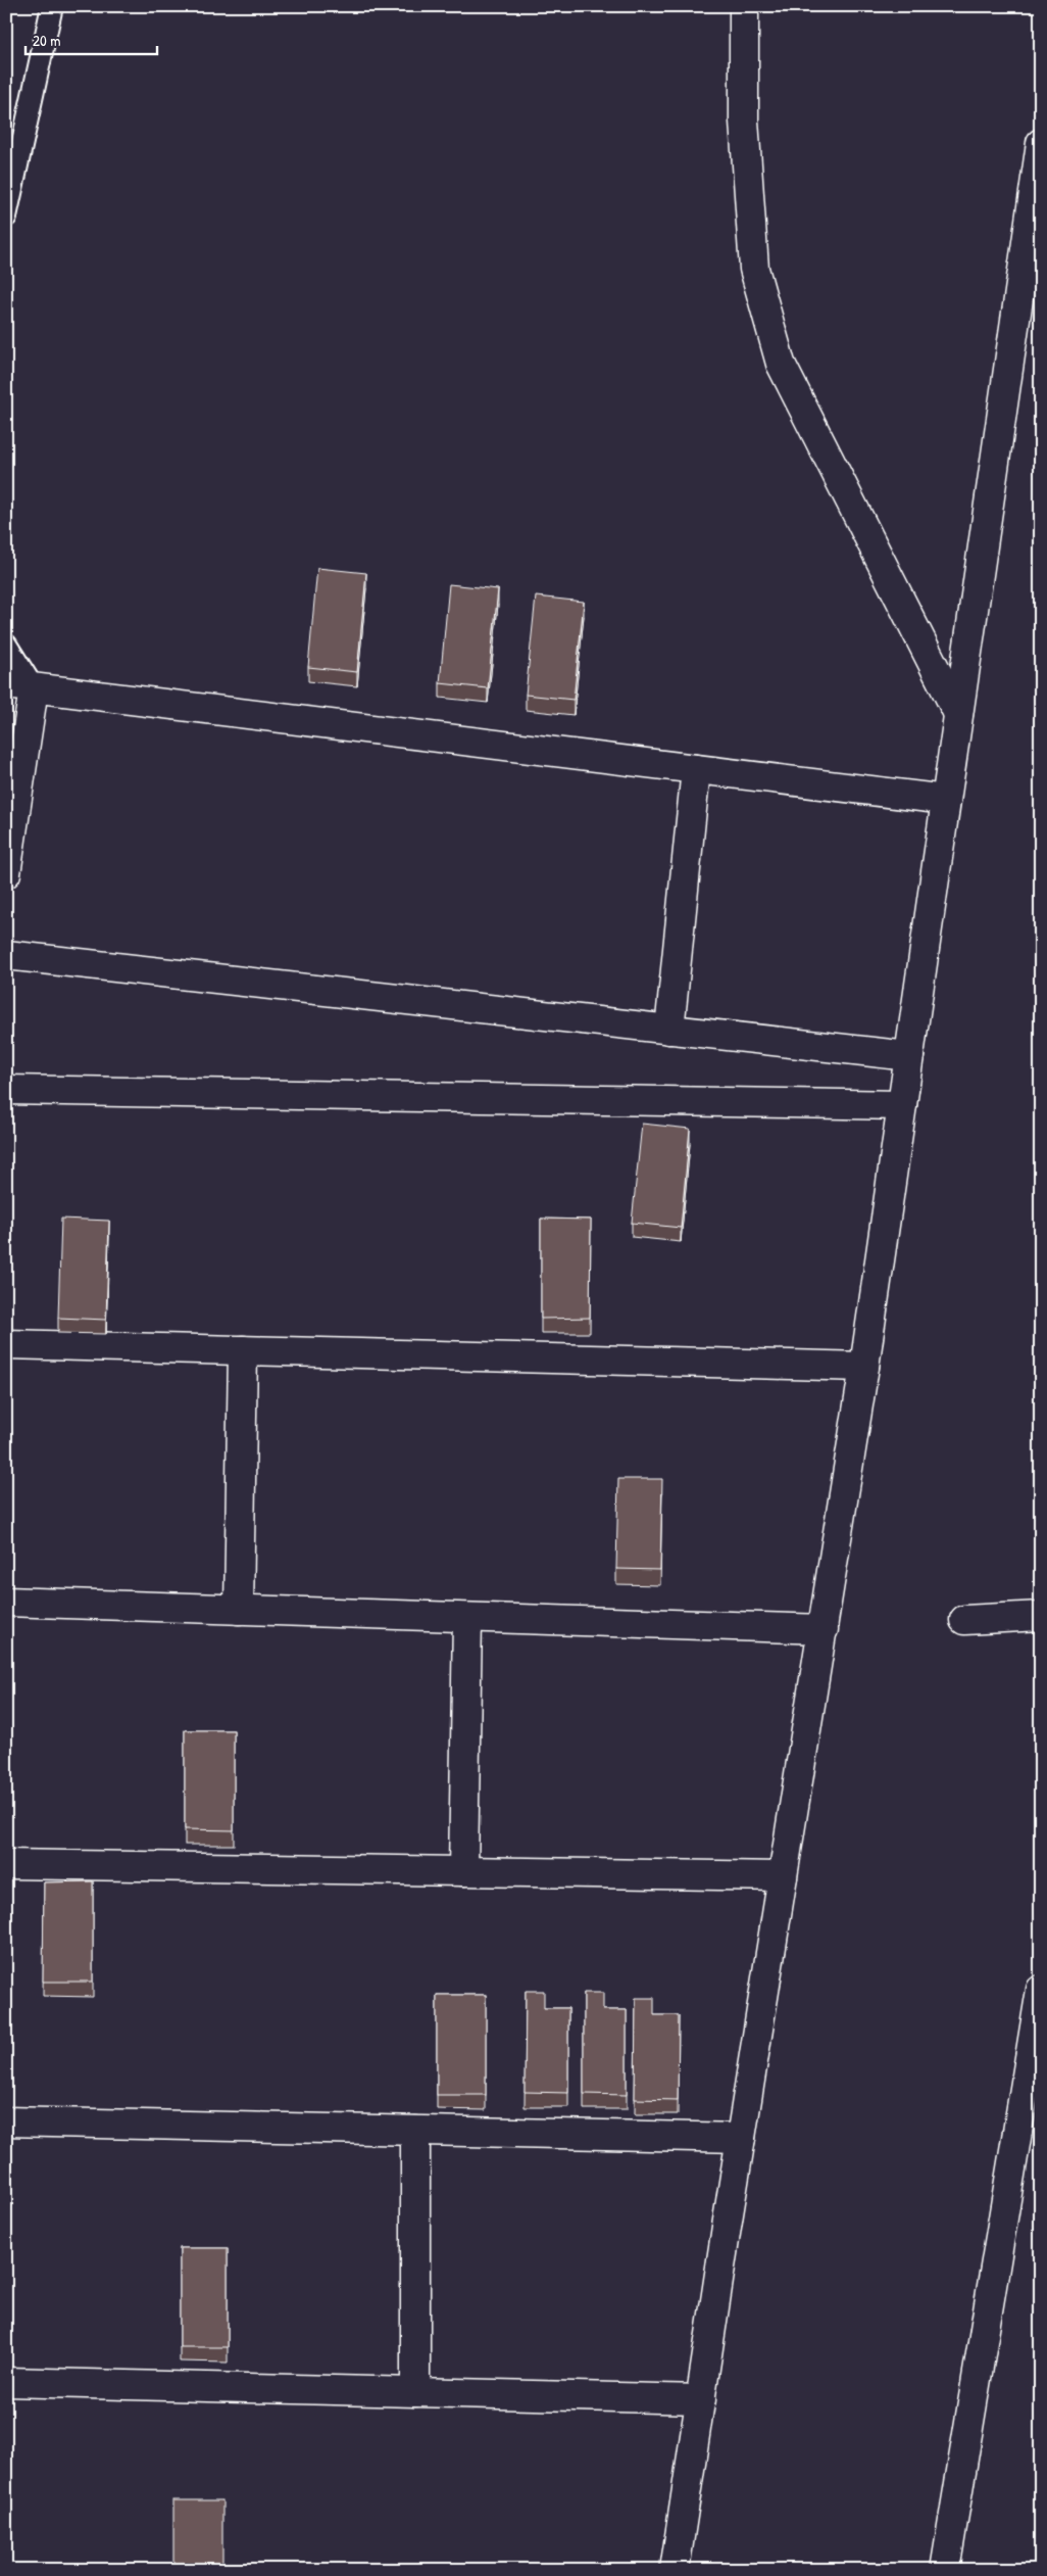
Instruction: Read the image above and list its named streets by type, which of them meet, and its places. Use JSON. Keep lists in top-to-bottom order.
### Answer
{
  "scale_bar": "20 m"
}
